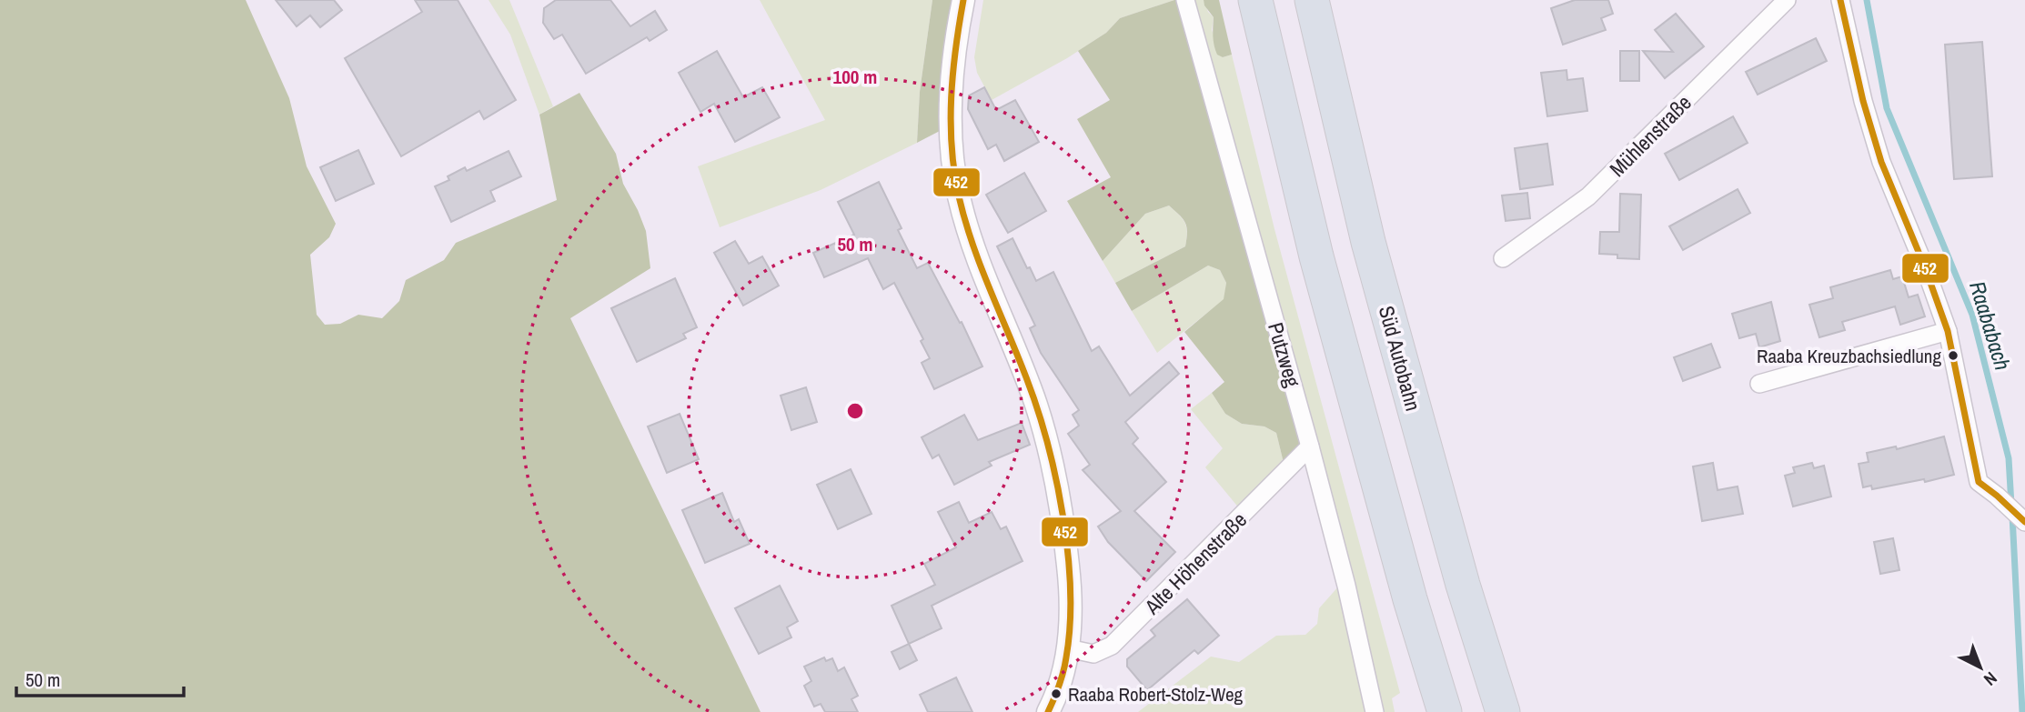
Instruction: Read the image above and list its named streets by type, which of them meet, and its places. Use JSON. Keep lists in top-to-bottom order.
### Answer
{
  "streets": {
    "highway": ["Süd Autobahn"],
    "street": ["Mühlenstraße", "Putzweg", "Alte Höhenstraße"]
  },
  "crossings": [
    ["Putzweg", "Alte Höhenstraße"]
  ],
  "water": ["Raababach"],
  "places": ["Raaba Kreuzbachsiedlung", "Raaba Robert-Stolz-Weg"],
  "lines": ["transit line 452"],
  "scale_bar": "50 m",
  "north": "bottom right",
  "rings": ["100 m", "50 m"]
}
